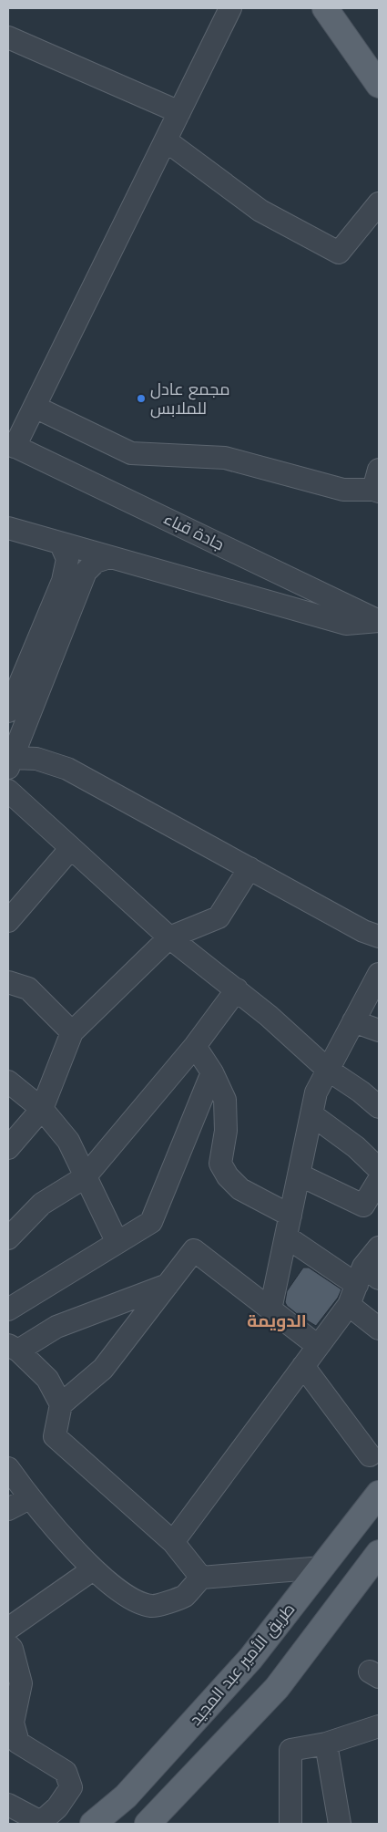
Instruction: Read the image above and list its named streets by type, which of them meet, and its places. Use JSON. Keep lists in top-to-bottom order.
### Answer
{
  "streets": {
    "main road": ["طريق الأمير عبد المجيد"],
    "street": ["جادة قباء"]
  },
  "districts": ["الدويمة"],
  "places": ["مجمع عادل للملابس"]
}
